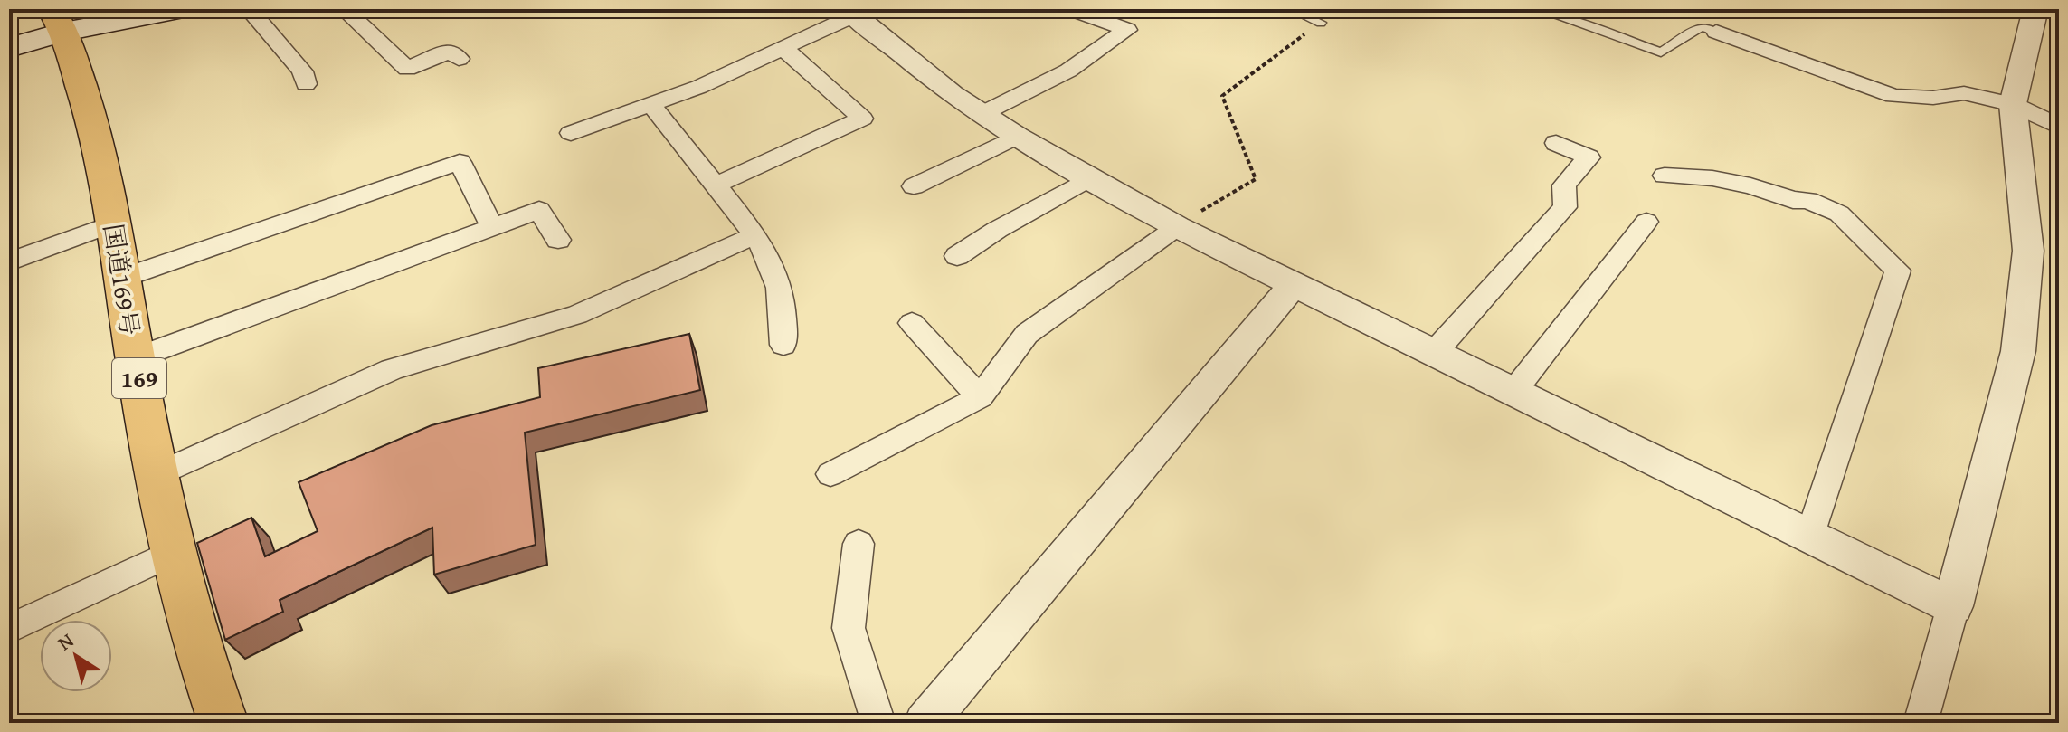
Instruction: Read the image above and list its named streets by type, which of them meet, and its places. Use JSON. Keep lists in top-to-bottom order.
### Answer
{
  "streets": {
    "highway": ["国道169号", "169"]
  },
  "north": "top left"
}
